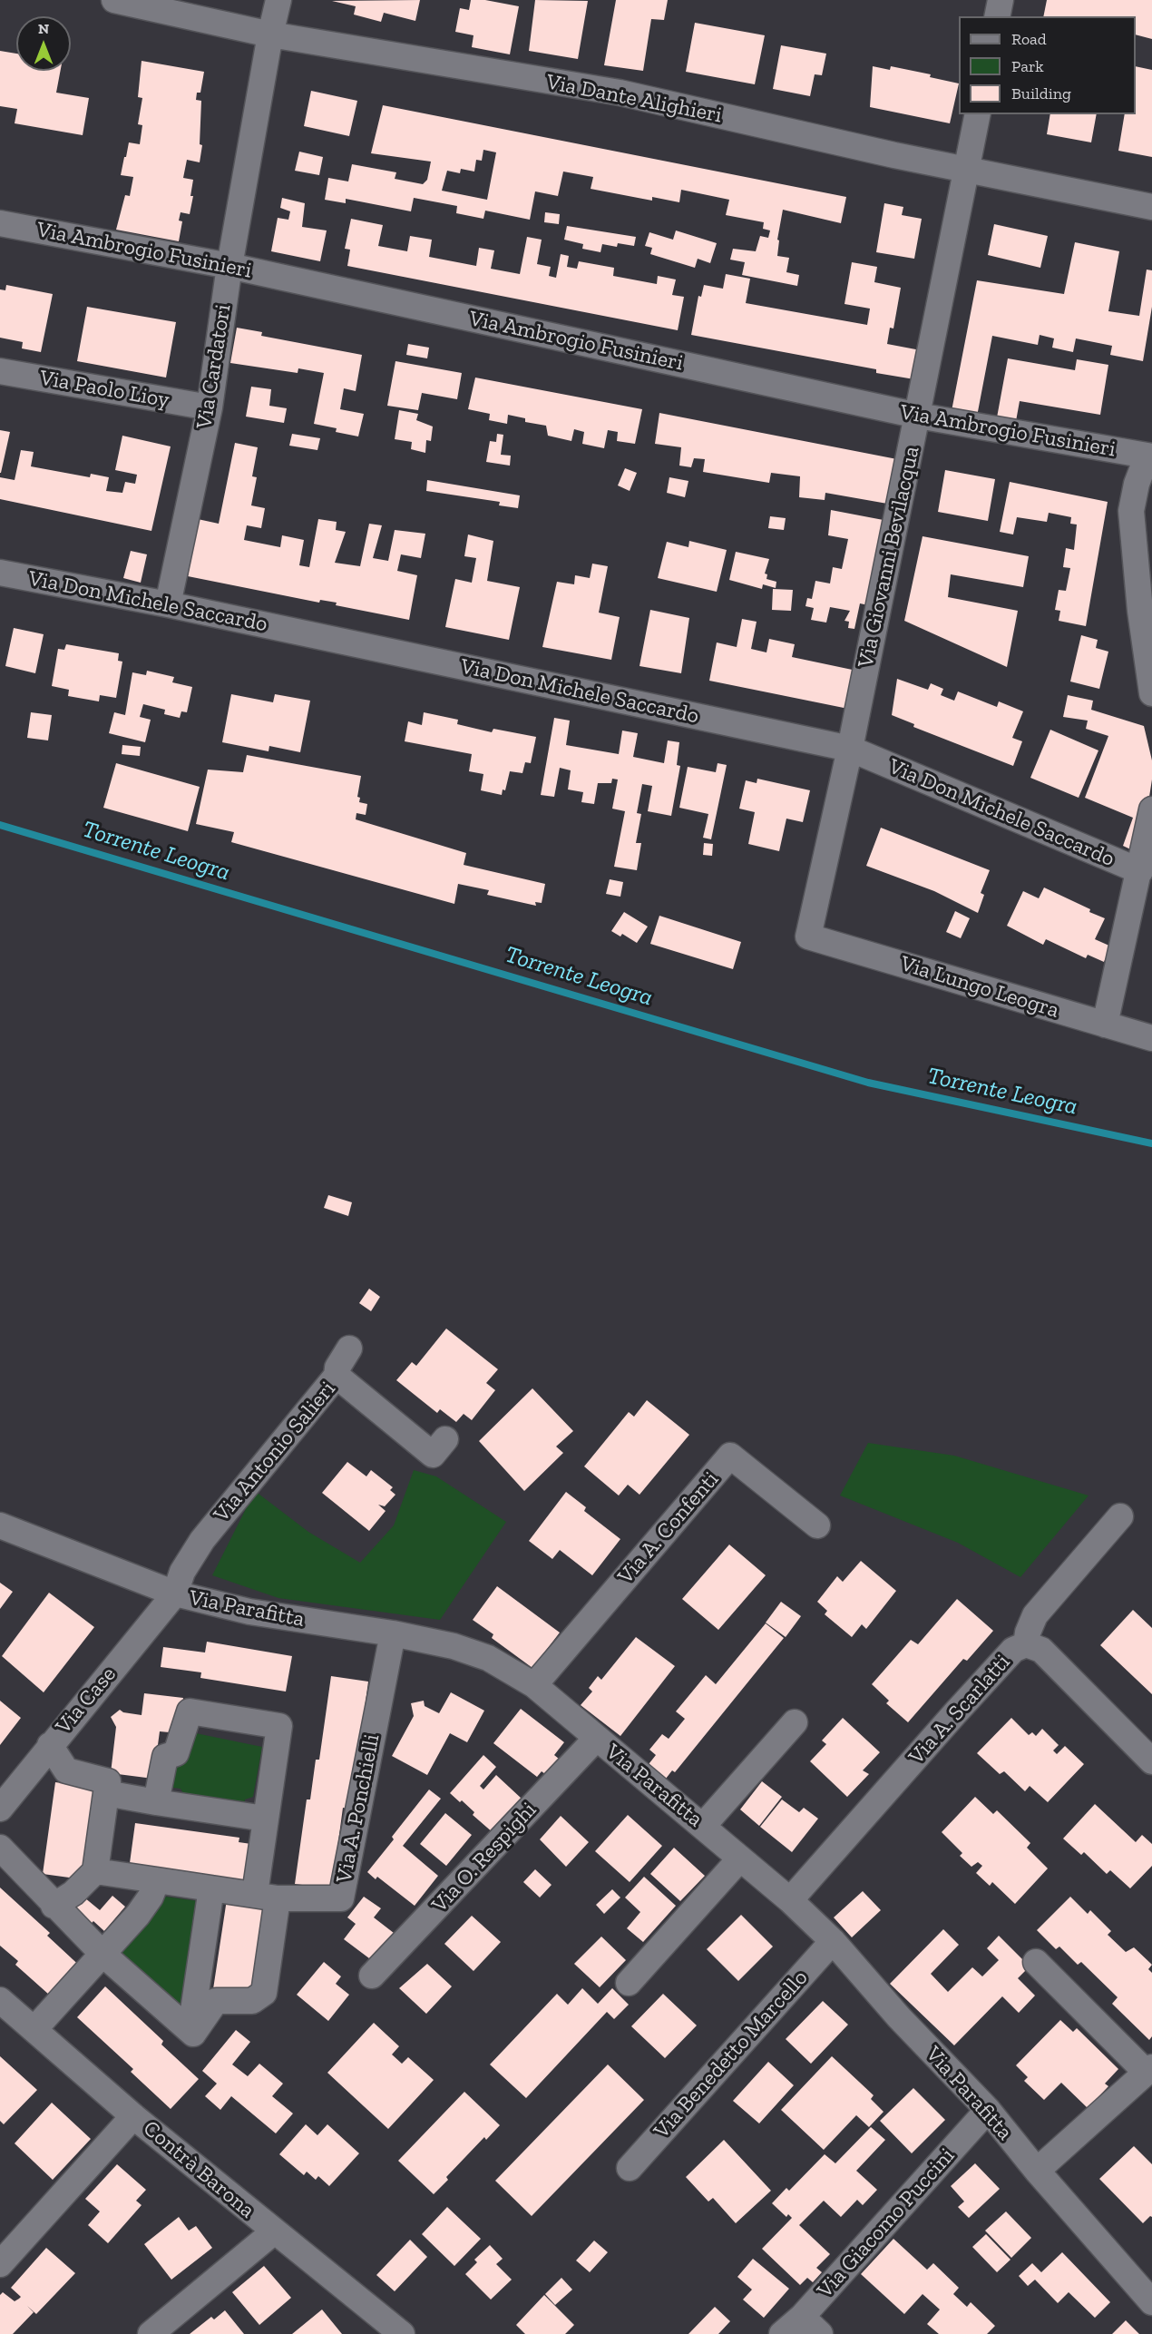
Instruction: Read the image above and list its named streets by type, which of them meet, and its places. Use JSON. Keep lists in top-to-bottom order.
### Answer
{
  "streets": {
    "street": [
      "Via Dante Alighieri",
      "Via Ambrogio Fusinieri",
      "Via Cardatori",
      "Via Paolo Lioy",
      "Via Giovanni Bevilacqua",
      "Via Don Michele Saccardo",
      "Via Lungo Leogra",
      "Via Antonio Salieri",
      "Via A. Confenti",
      "Via Parafitta",
      "Via Case",
      "Via A. Scarlatti",
      "Via A. Ponchielli",
      "Via O. Respighi",
      "Via Benedetto Marcello",
      "Contrà Barona",
      "Via Giacomo Puccini"
    ]
  },
  "crossings": [
    ["Via Dante Alighieri", "Via Cardatori"],
    ["Via Dante Alighieri", "Via Giovanni Bevilacqua"],
    ["Via Ambrogio Fusinieri", "Via Cardatori"],
    ["Via Ambrogio Fusinieri", "Via Giovanni Bevilacqua"],
    ["Via Cardatori", "Via Paolo Lioy"],
    ["Via Cardatori", "Via Don Michele Saccardo"],
    ["Via Giovanni Bevilacqua", "Via Don Michele Saccardo"],
    ["Via Giovanni Bevilacqua", "Via Lungo Leogra"],
    ["Via Antonio Salieri", "Via Parafitta"],
    ["Via Antonio Salieri", "Via Case"],
    ["Via A. Confenti", "Via Parafitta"],
    ["Via Parafitta", "Via Case"],
    ["Via Parafitta", "Via A. Scarlatti"],
    ["Via Parafitta", "Via A. Ponchielli"],
    ["Via Parafitta", "Via O. Respighi"],
    ["Via Parafitta", "Via Benedetto Marcello"],
    ["Via Parafitta", "Via Giacomo Puccini"]
  ],
  "water": ["Torrente Leogra"],
  "legend": ["Road", "Park", "Building"],
  "north": "top"
}
